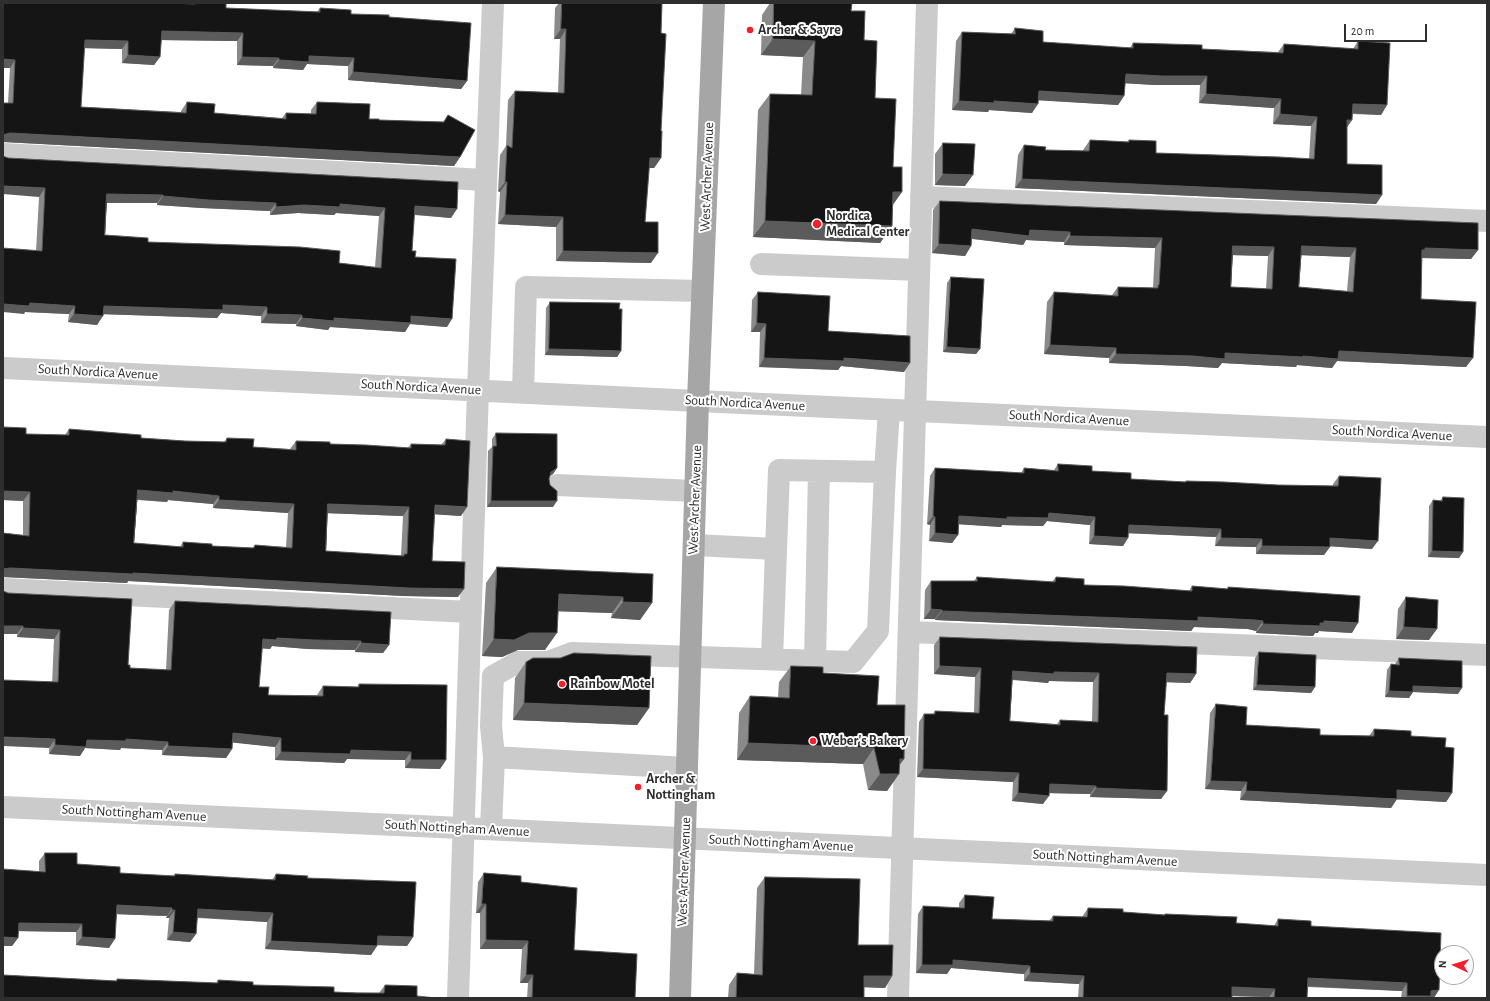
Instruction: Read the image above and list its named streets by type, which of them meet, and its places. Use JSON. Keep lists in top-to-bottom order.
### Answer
{
  "streets": {
    "main road": ["West Archer Avenue"],
    "street": ["South Nordica Avenue", "South Nottingham Avenue"]
  },
  "crossings": [
    ["West Archer Avenue", "South Nordica Avenue"],
    ["West Archer Avenue", "South Nottingham Avenue"]
  ],
  "places": [
    "Archer & Sayre",
    "Nordica Medical Center",
    "Rainbow Motel",
    "Weber's Bakery",
    "Archer & Nottingham"
  ],
  "scale_bar": "20 m",
  "north": "left"
}
